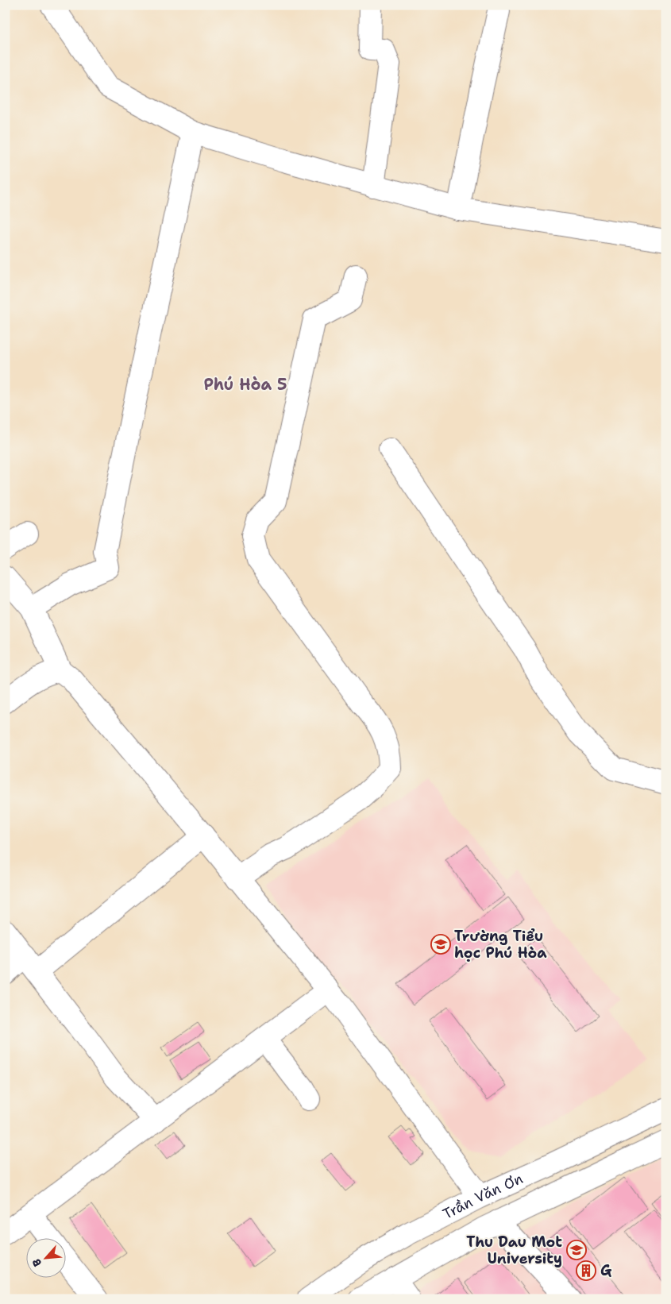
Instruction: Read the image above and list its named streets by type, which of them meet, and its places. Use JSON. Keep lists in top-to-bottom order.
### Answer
{
  "streets": {
    "street": ["Trần Văn Ơn"]
  },
  "districts": ["Phú Hòa 5"],
  "places": {
    "school or university": ["Trường Tiểu học Phú Hòa", "Thu Dau Mot University"],
    "building": ["G"]
  },
  "north": "bottom left"
}
